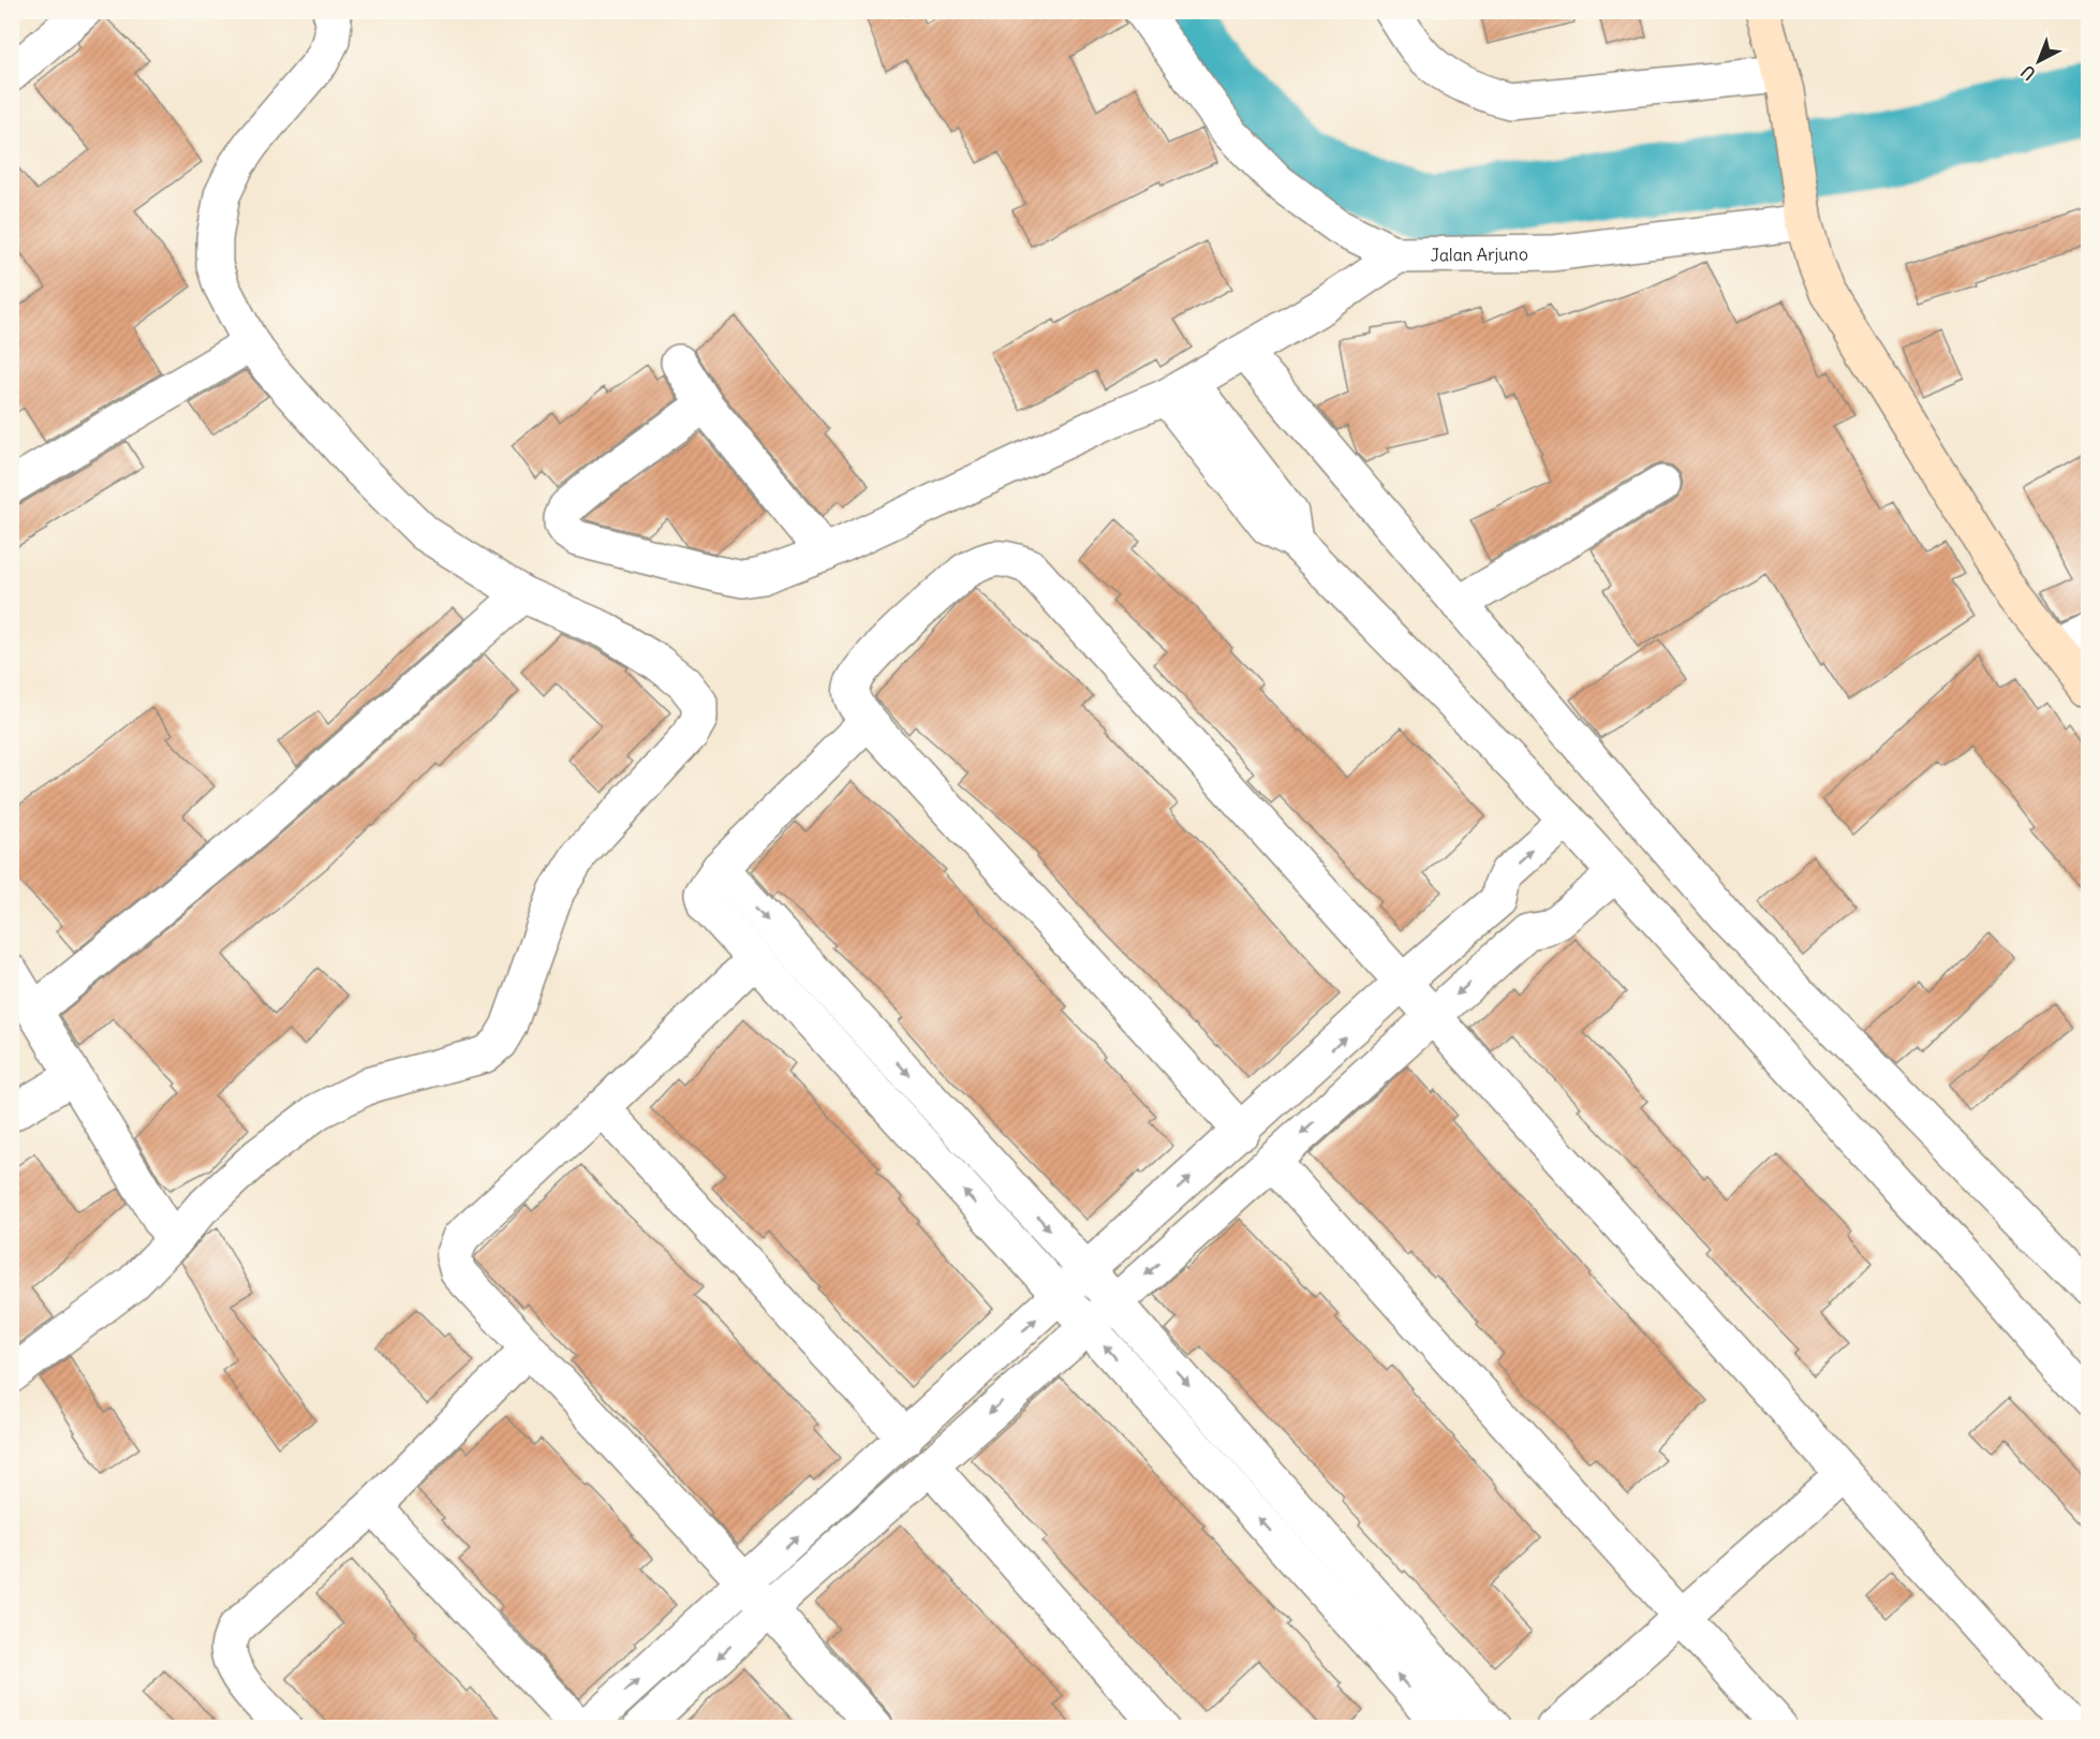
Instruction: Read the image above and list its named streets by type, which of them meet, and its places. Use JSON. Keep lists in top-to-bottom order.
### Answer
{
  "streets": {
    "street": ["Jalan Arjuno"]
  },
  "north": "bottom left"
}
